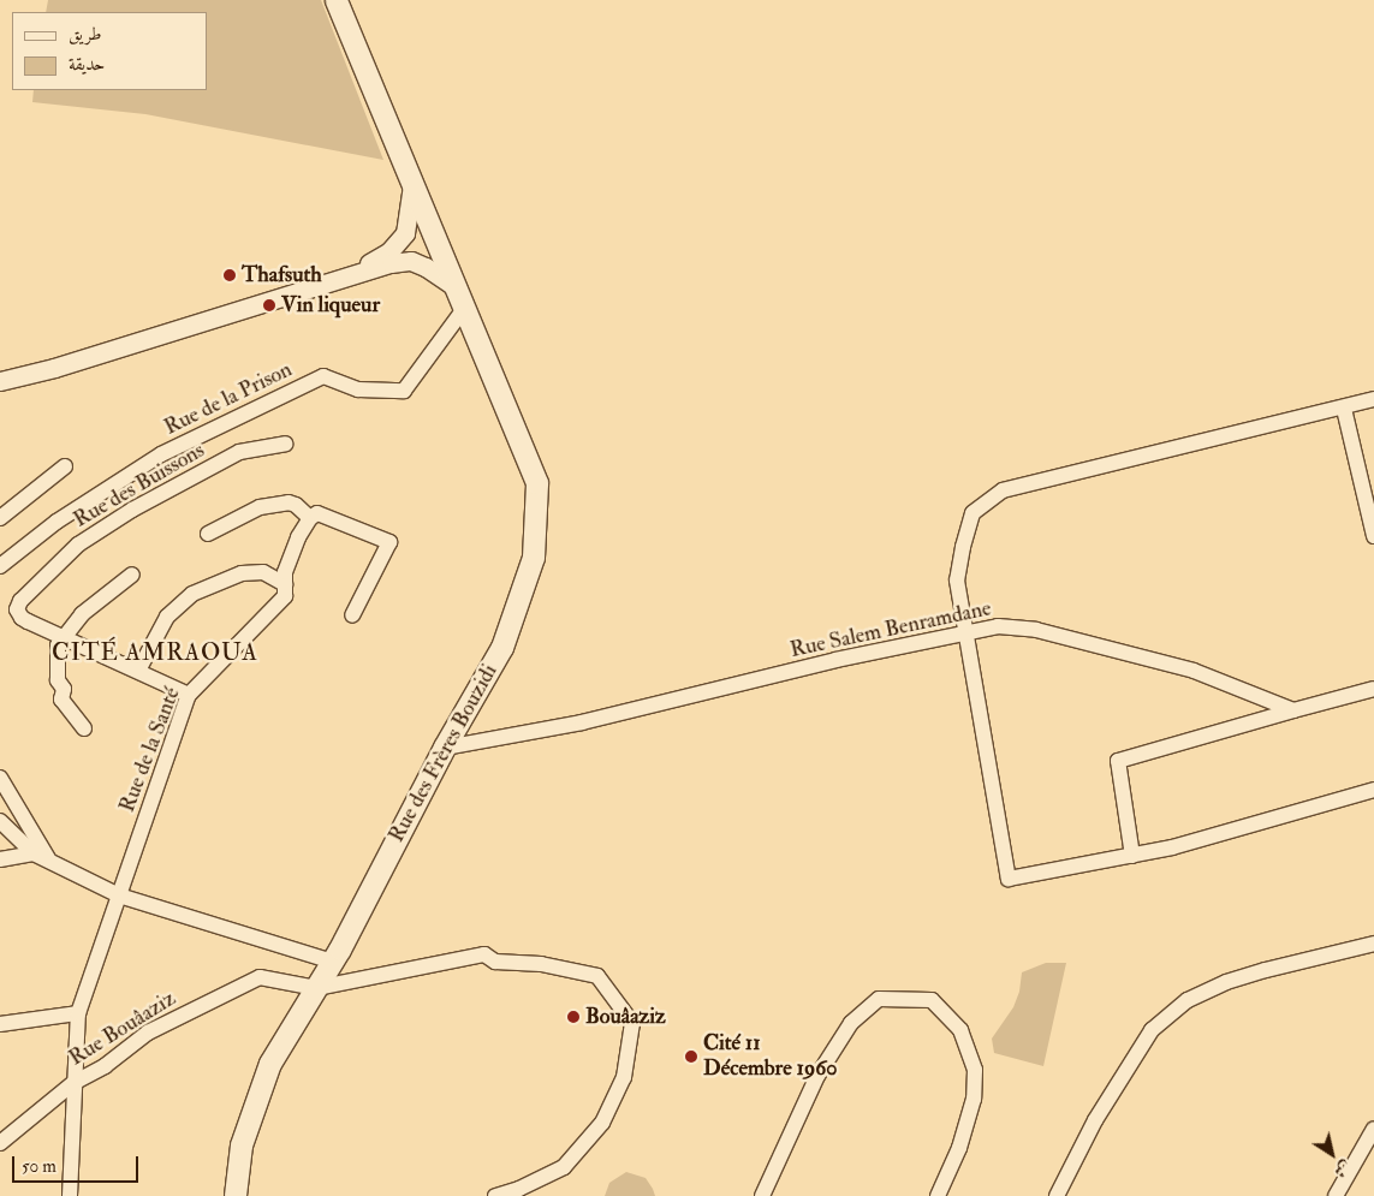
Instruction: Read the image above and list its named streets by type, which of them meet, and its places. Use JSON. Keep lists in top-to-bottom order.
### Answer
{
  "streets": {
    "main road": ["Rue des Frères Bouzidi"],
    "street": [
      "Rue de la Prison",
      "Rue des Buissons",
      "Rue Salem Benramdane",
      "Rue de la Santé",
      "Rue Bouâaziz"
    ]
  },
  "crossings": [
    ["Rue de la Prison", "Rue des Frères Bouzidi"],
    ["Rue des Buissons", "Rue de la Santé"],
    ["Rue Salem Benramdane", "Rue des Frères Bouzidi"],
    ["Rue de la Santé", "Rue Bouâaziz"],
    ["Rue des Frères Bouzidi", "Rue Bouâaziz"]
  ],
  "districts": ["CITÉ AMRAOUA"],
  "places": [
    "Thafsuth",
    "Vin liqueur",
    "Bouâaziz",
    "Cité 11 Décembre 1960"
  ],
  "legend": ["طريق", "حديقة"],
  "scale_bar": "50 m",
  "north": "bottom right"
}
